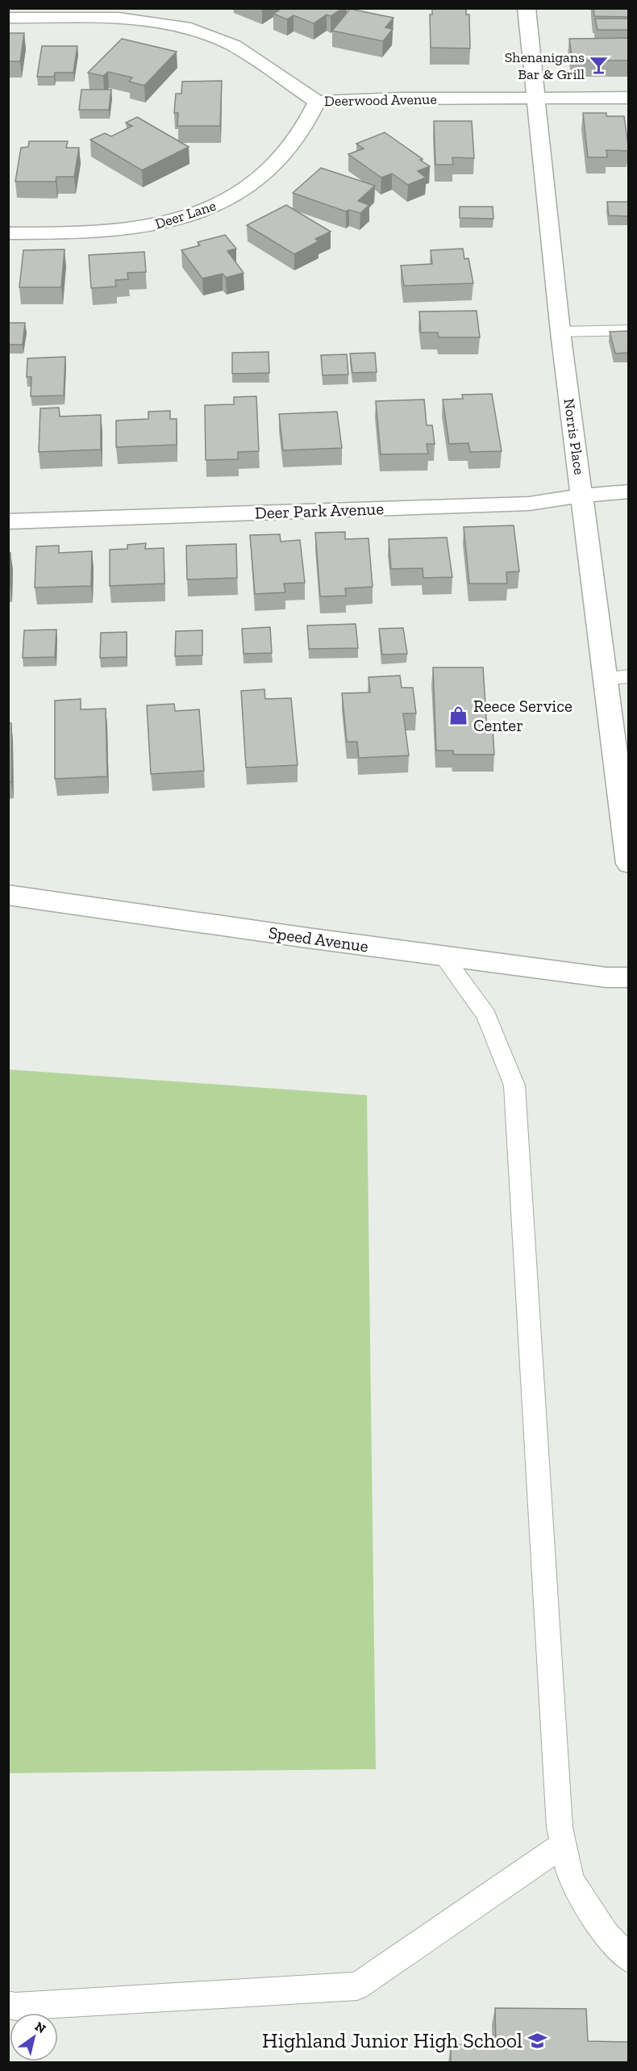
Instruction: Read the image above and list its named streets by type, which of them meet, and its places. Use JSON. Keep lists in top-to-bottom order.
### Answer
{
  "streets": {
    "street": [
      "Deerwood Avenue",
      "Deer Lane",
      "Norris Place",
      "Deer Park Avenue",
      "Speed Avenue"
    ]
  },
  "crossings": [
    ["Deerwood Avenue", "Deer Lane"],
    ["Deerwood Avenue", "Norris Place"],
    ["Norris Place", "Deer Park Avenue"]
  ],
  "places": {
    "bar": ["Shenanigans Bar & Grill"],
    "shop": ["Reece Service Center"],
    "school or university": ["Highland Junior High School"]
  },
  "north": "top right"
}
